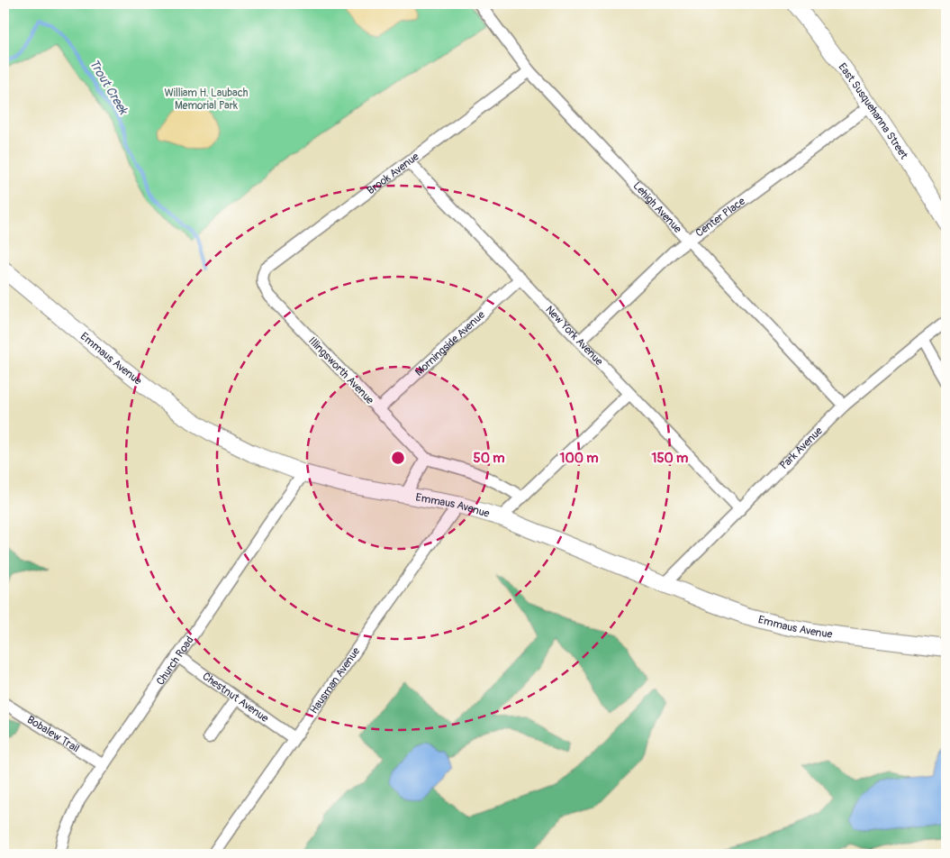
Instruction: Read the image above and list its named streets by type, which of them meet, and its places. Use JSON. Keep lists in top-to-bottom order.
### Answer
{
  "streets": {
    "main road": ["East Susquehanna Street", "Emmaus Avenue"],
    "street": [
      "Brook Avenue",
      "Lehigh Avenue",
      "Center Place",
      "New York Avenue",
      "Morningside Avenue",
      "Illingsworth Avenue",
      "Park Avenue",
      "Church Road",
      "Hausman Avenue",
      "Chestnut Avenue",
      "Bobalew Trail"
    ]
  },
  "crossings": [
    ["East Susquehanna Street", "Center Place"],
    ["Brook Avenue", "Lehigh Avenue"],
    ["Brook Avenue", "New York Avenue"],
    ["Brook Avenue", "Illingsworth Avenue"],
    ["Lehigh Avenue", "Center Place"],
    ["Lehigh Avenue", "Park Avenue"],
    ["Center Place", "New York Avenue"],
    ["New York Avenue", "Morningside Avenue"],
    ["New York Avenue", "Park Avenue"],
    ["Morningside Avenue", "Illingsworth Avenue"],
    ["Emmaus Avenue", "Park Avenue"],
    ["Emmaus Avenue", "Church Road"],
    ["Emmaus Avenue", "Hausman Avenue"],
    ["Church Road", "Chestnut Avenue"],
    ["Church Road", "Bobalew Trail"],
    ["Hausman Avenue", "Chestnut Avenue"]
  ],
  "water": ["Trout Creek"],
  "parks": ["William H. Laubach Memorial Park"],
  "rings": ["50 m", "100 m", "150 m"]
}
